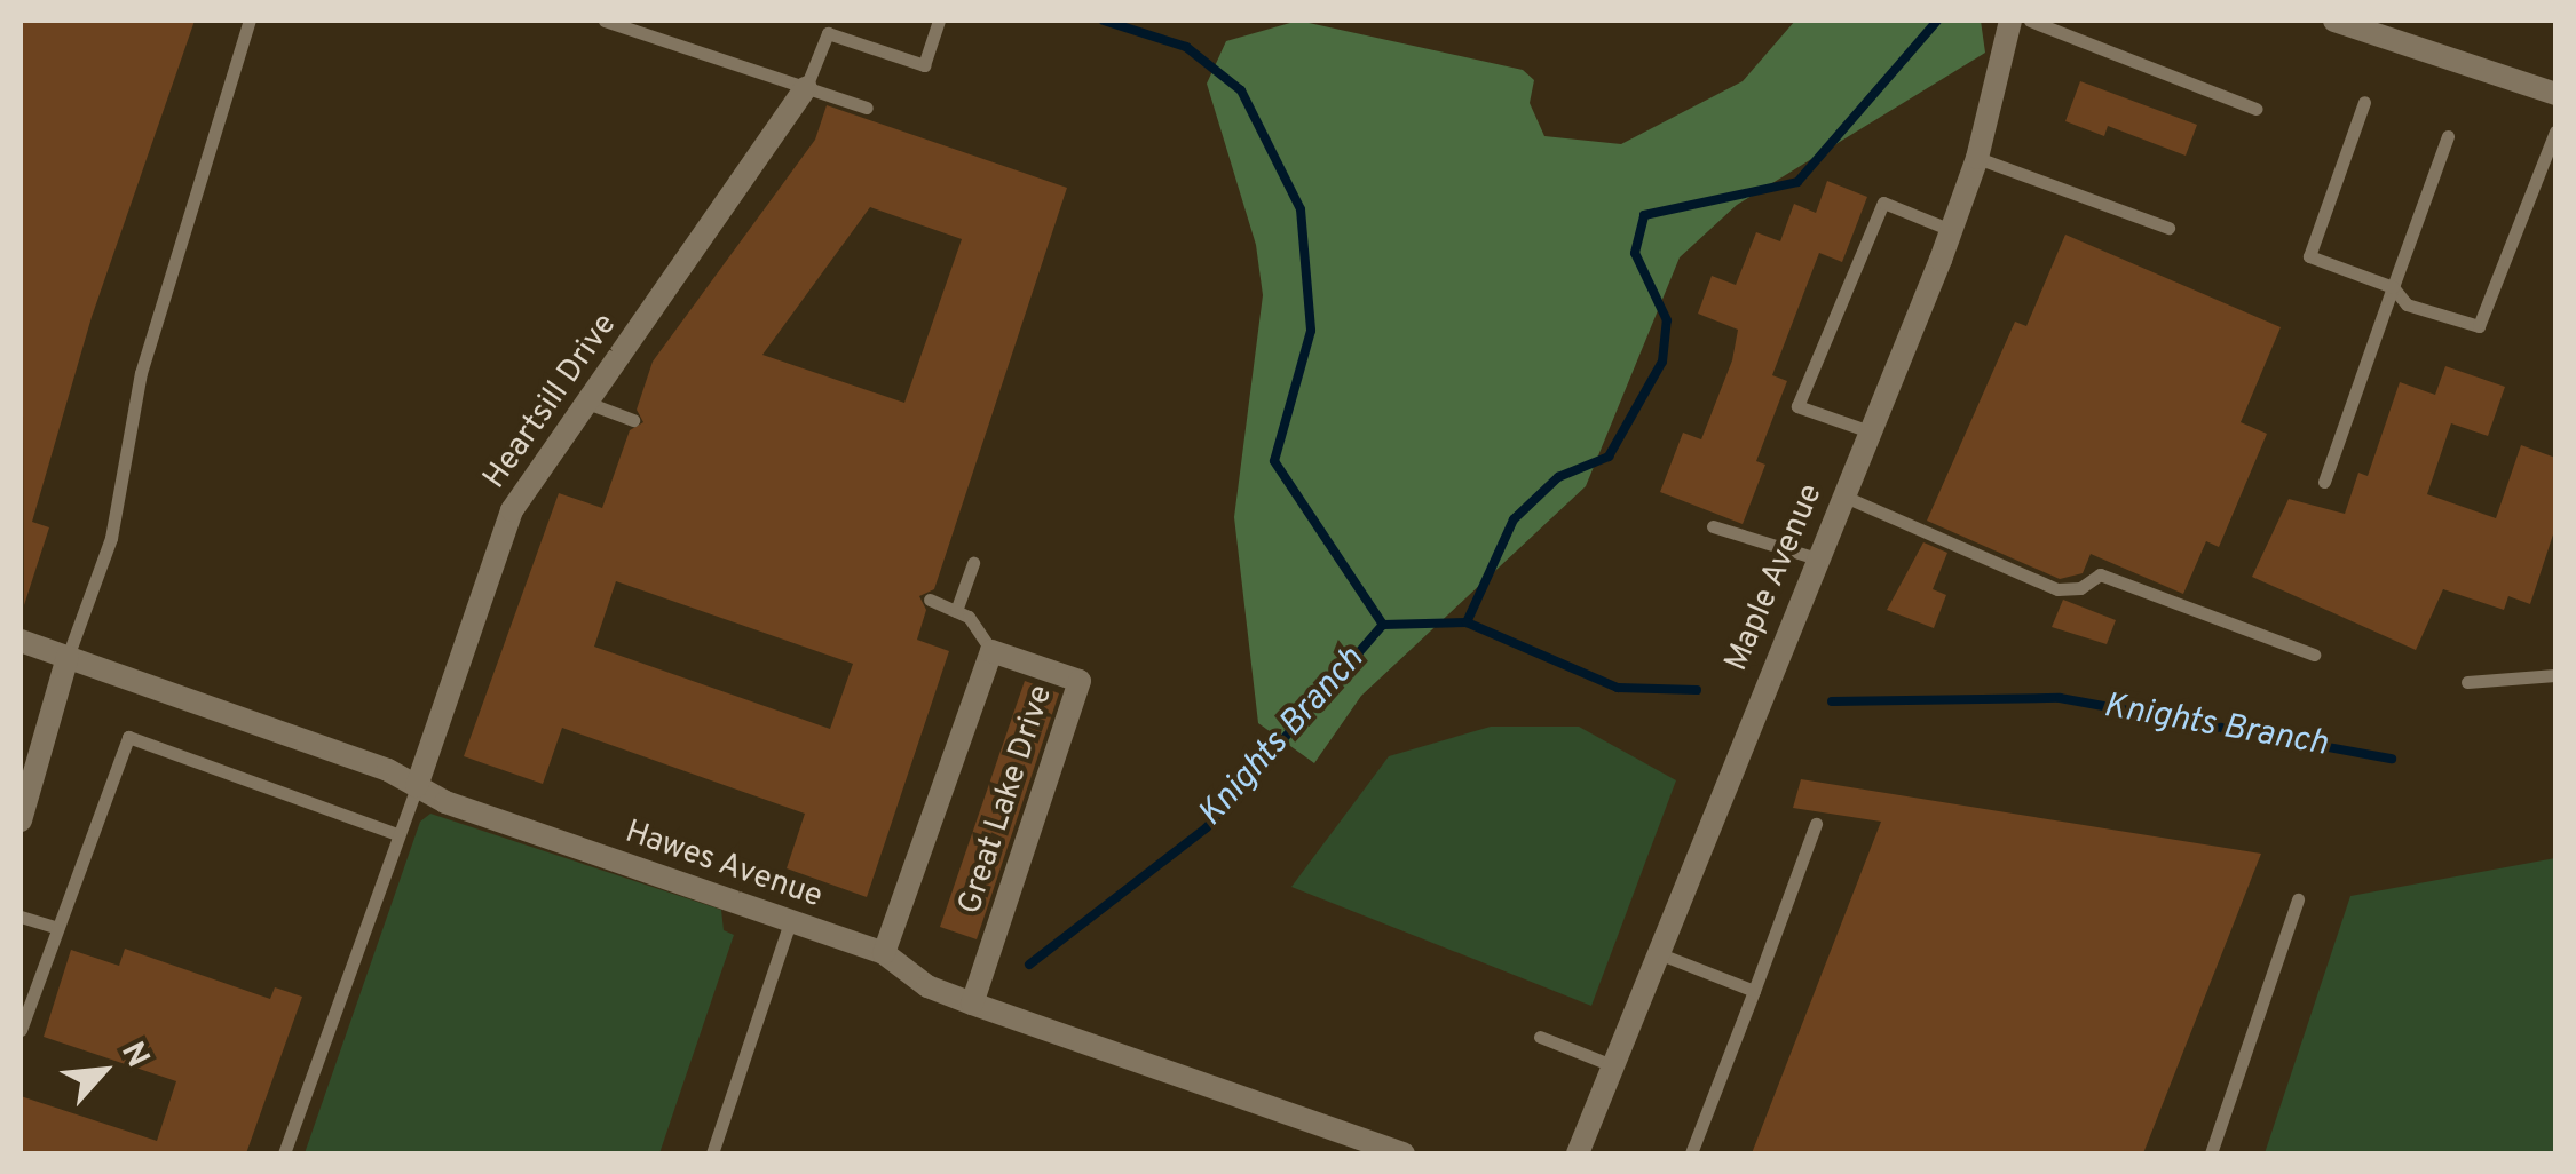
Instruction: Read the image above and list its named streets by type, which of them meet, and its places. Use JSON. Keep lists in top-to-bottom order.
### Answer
{
  "streets": {
    "street": [
      "Heartsill Drive",
      "Maple Avenue",
      "Great Lake Drive",
      "Hawes Avenue"
    ]
  },
  "crossings": [
    ["Heartsill Drive", "Hawes Avenue"],
    ["Great Lake Drive", "Hawes Avenue"]
  ],
  "water": ["Knights Branch"],
  "north": "top right"
}
